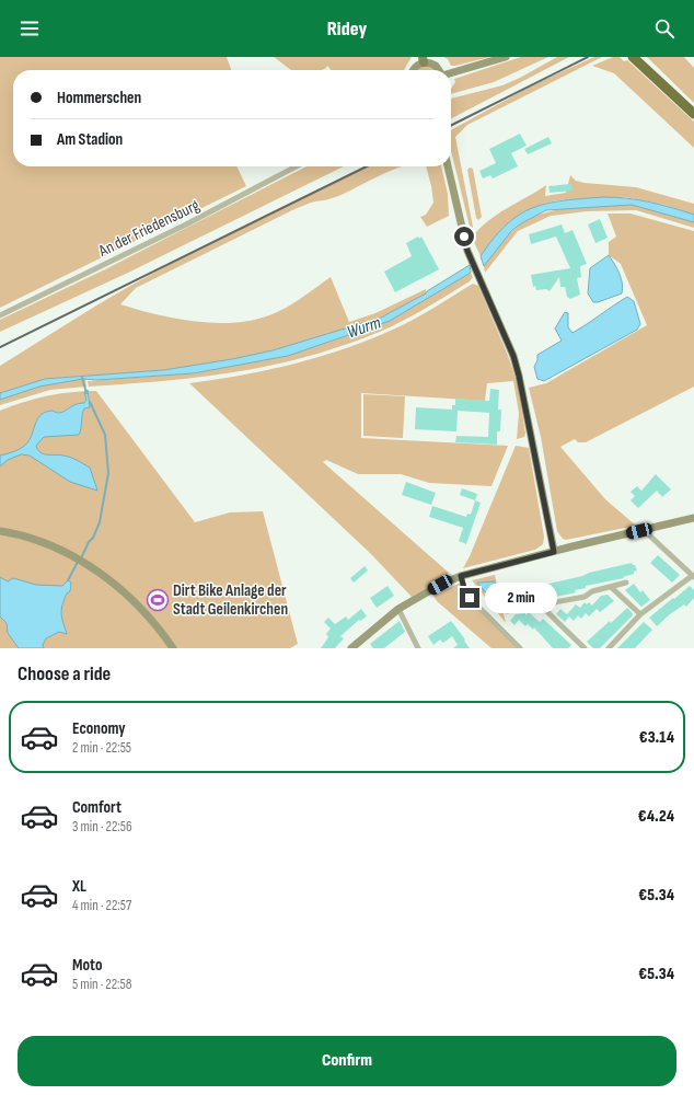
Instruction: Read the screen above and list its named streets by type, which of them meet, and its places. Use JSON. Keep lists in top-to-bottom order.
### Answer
{
  "streets": {
    "street": ["An der Friedensburg"]
  },
  "water": ["Wurm"],
  "places": {
    "sports": ["Dirt Bike Anlage der Stadt Geilenkirchen"]
  },
  "page": {
    "header": "Ridey",
    "banner": ["Hommerschen", "Am Stadion"],
    "bubble": "2 min",
    "heading": "Choose a ride",
    "list": [
      {
        "name": "Economy",
        "note": "2 min · 22:55",
        "value": "€3.14"
      },
      {
        "name": "Comfort",
        "note": "3 min · 22:56",
        "value": "€4.24"
      },
      {
        "name": "XL",
        "note": "4 min · 22:57",
        "value": "€5.34"
      },
      {
        "name": "Moto",
        "note": "5 min · 22:58",
        "value": "€5.34"
      }
    ],
    "buttons": "Confirm"
  }
}
